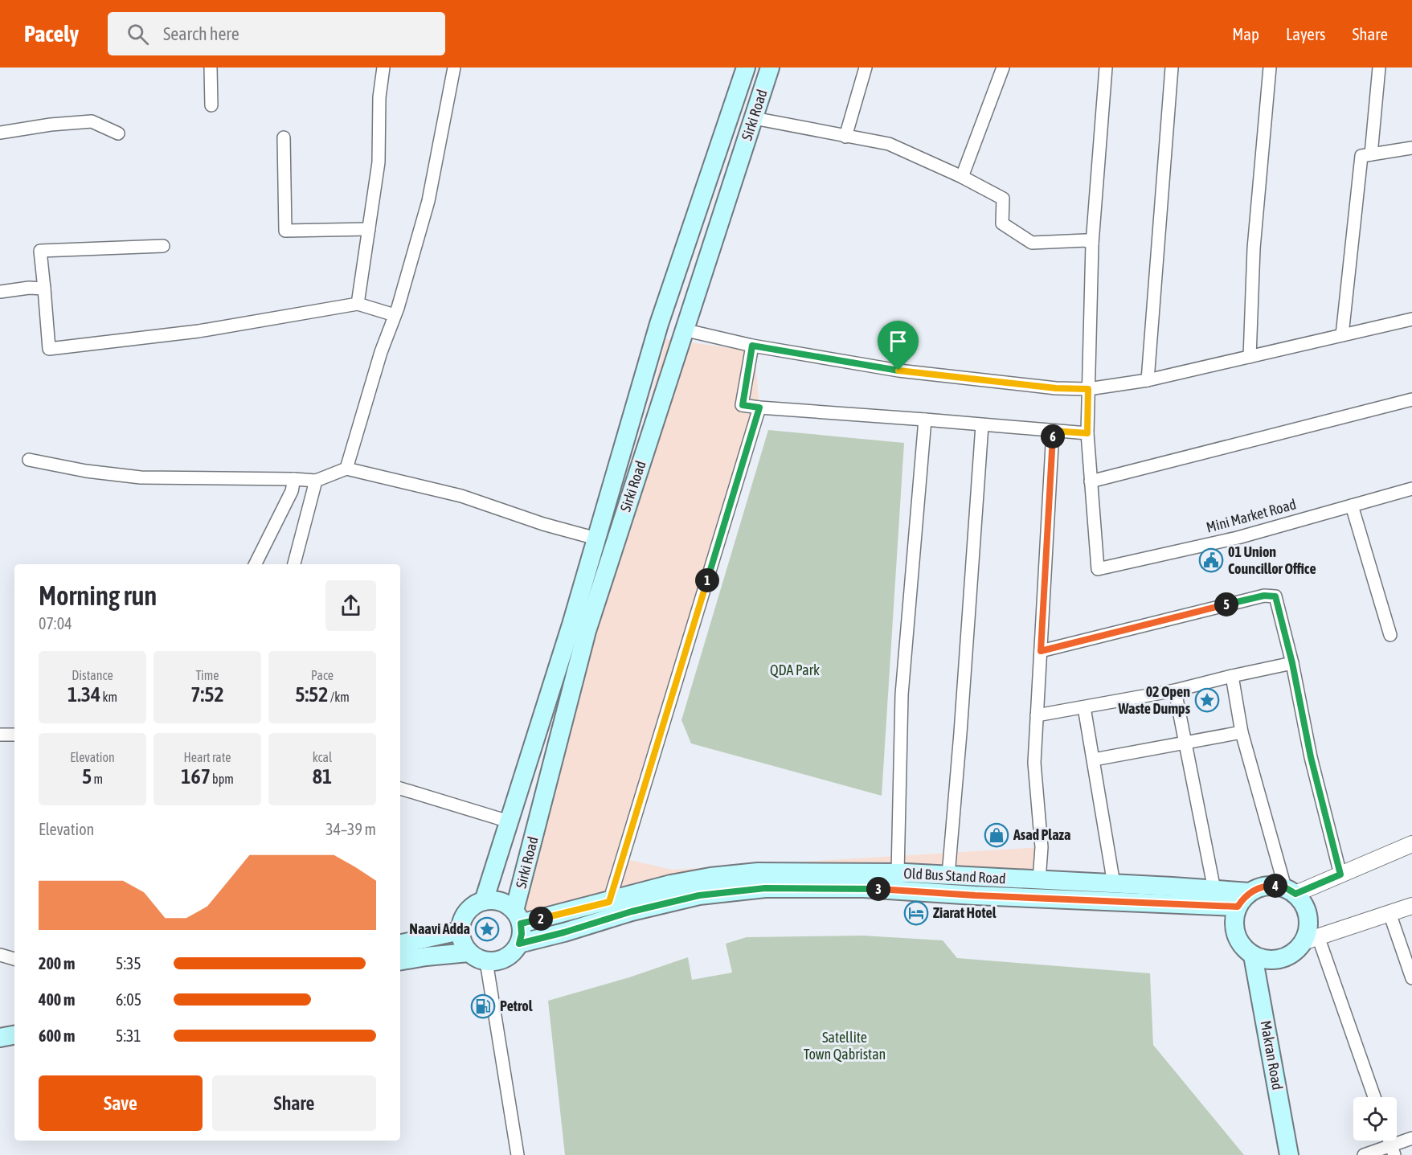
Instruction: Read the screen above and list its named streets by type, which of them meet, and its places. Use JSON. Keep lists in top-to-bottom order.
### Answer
{
  "streets": {
    "main road": ["Sirki Road", "Old Bus Stand Road", "Makran Road"],
    "street": ["Mini Market Road"]
  },
  "crossings": [
    ["Sirki Road", "Old Bus Stand Road"],
    ["Old Bus Stand Road", "Makran Road"]
  ],
  "parks": ["QDA Park", "Satellite Town Qabristan"],
  "places": {
    "public building": ["01 Union Councillor Office"],
    "place": ["02 Open Waste Dumps", "Naavi Adda"],
    "shop": ["Asad Plaza"],
    "hotel": ["Ziarat Hotel"],
    "fuel station": ["Petrol"]
  },
  "page": {
    "header": "Pacely",
    "search": "Search here",
    "nav": ["Map", "Layers", "Share"],
    "pins": [
      "6",
      "1",
      "5",
      "4",
      "3",
      "2"
    ],
    "heading": ["Morning run", "07:04"],
    "stats": [
      ["Distance", "1.34 km"],
      ["Time", "7:52"],
      ["Pace", "5:52 /km"],
      ["Elevation", "5 m"],
      ["Heart rate", "167 bpm"],
      ["kcal", "81"]
    ],
    "chart": ["Elevation", "34–39 m"],
    "list": [
      {
        "name": "200 m",
        "note": "5:35"
      },
      {
        "name": "400 m",
        "note": "6:05"
      },
      {
        "name": "600 m",
        "note": "5:31"
      }
    ],
    "buttons": ["Save", "Share"]
  }
}
